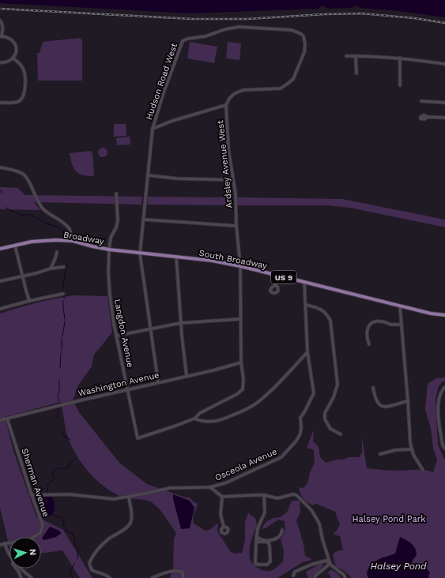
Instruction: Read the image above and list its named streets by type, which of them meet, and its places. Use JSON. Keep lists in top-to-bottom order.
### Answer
{
  "streets": {
    "main road": ["Broadway", "South Broadway", "US 9"],
    "street": [
      "Hudson Road West",
      "Ardsley Avenue West",
      "Langdon Avenue",
      "Washington Avenue",
      "Osceola Avenue",
      "Sherman Avenue"
    ]
  },
  "crossings": [
    ["Hudson Road West", "Ardsley Avenue West"],
    ["Hudson Road West", "South Broadway"],
    ["Hudson Road West", "Washington Avenue"],
    ["Ardsley Avenue West", "South Broadway"],
    ["Ardsley Avenue West", "Langdon Avenue"],
    ["Ardsley Avenue West", "Washington Avenue"],
    ["Broadway", "South Broadway"],
    ["Broadway", "Langdon Avenue"],
    ["South Broadway", "Langdon Avenue"],
    ["South Broadway", "Osceola Avenue"],
    ["Langdon Avenue", "Washington Avenue"],
    ["Washington Avenue", "Sherman Avenue"],
    ["Osceola Avenue", "Sherman Avenue"]
  ],
  "water": ["Halsey Pond"],
  "parks": ["Halsey Pond Park"],
  "north": "right"
}
